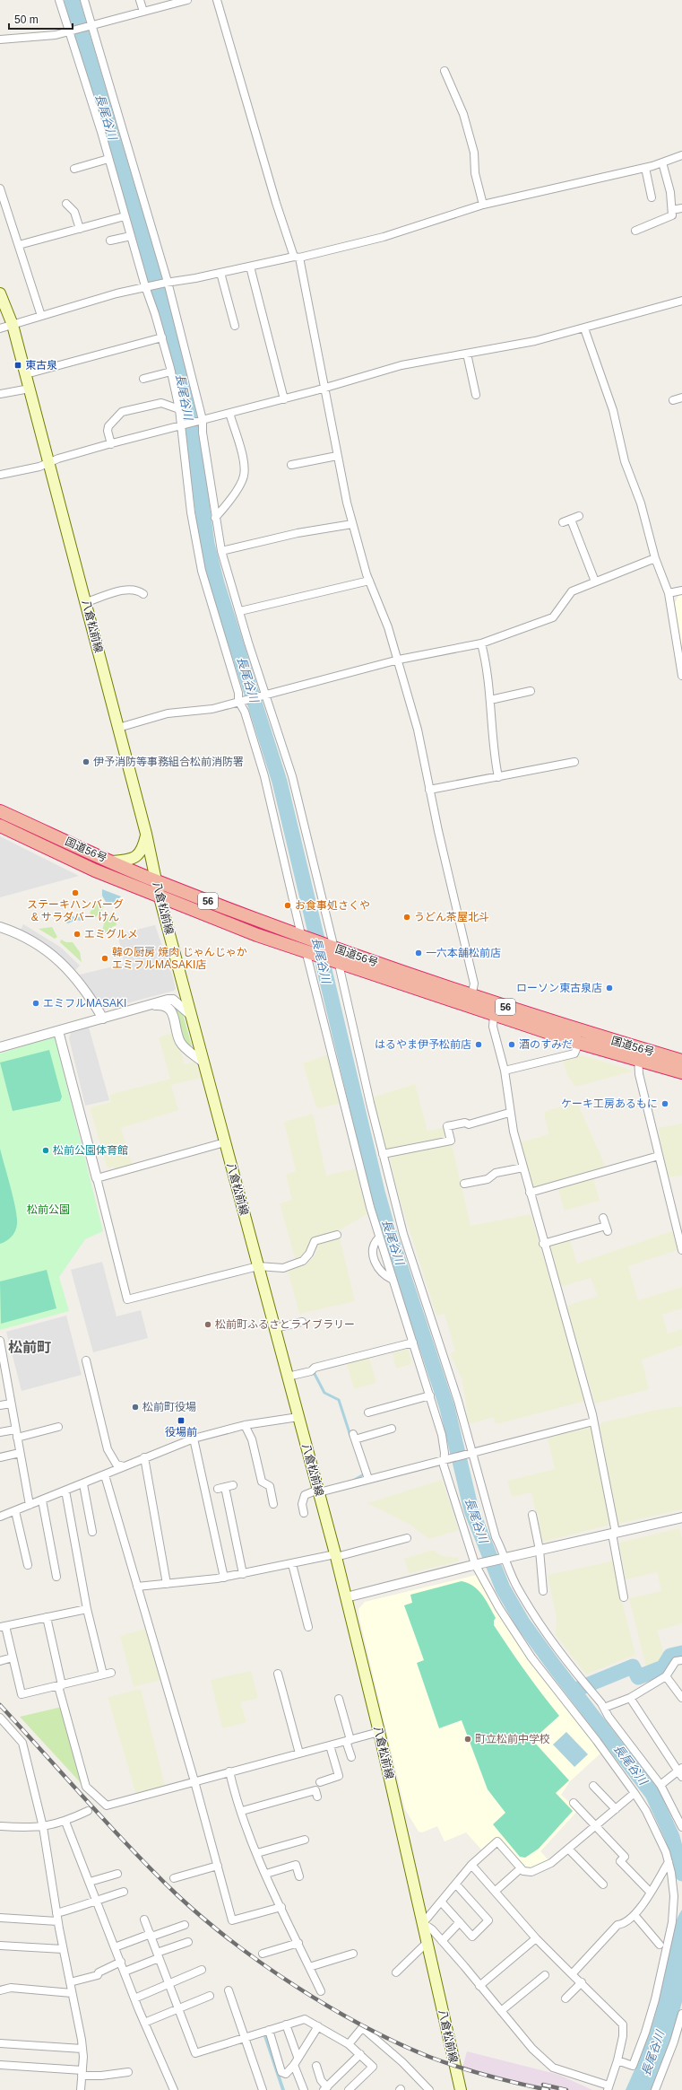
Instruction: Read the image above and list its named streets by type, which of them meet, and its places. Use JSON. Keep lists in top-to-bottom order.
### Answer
{
  "streets": {
    "highway": ["国道56号", "56"],
    "main road": ["八倉松前線"]
  },
  "crossings": [
    ["八倉松前線", "国道56号"]
  ],
  "districts": ["松前町"],
  "water": ["長尾谷川"],
  "parks": ["松前公園"],
  "places": {
    "transit": ["東古泉", "役場前"],
    "other": [
      "伊予消防等事務組合松前消防署",
      "ステーキハンバーグ & サラダバー けん",
      "お食事処さくや",
      "うどん茶屋北斗",
      "エミグルメ",
      "一六本舗松前店",
      "韓の厨房 焼肉 じゃんじゃか エミフルMASAKI店",
      "ローソン東古泉店",
      "エミフルMASAKI",
      "はるやま伊予松前店",
      "酒のすみだ",
      "ケーキ工房あるもに",
      "松前公園体育館",
      "松前町ふるさとライブラリー",
      "松前町役場",
      "町立松前中学校"
    ]
  },
  "scale_bar": "50 m"
}
